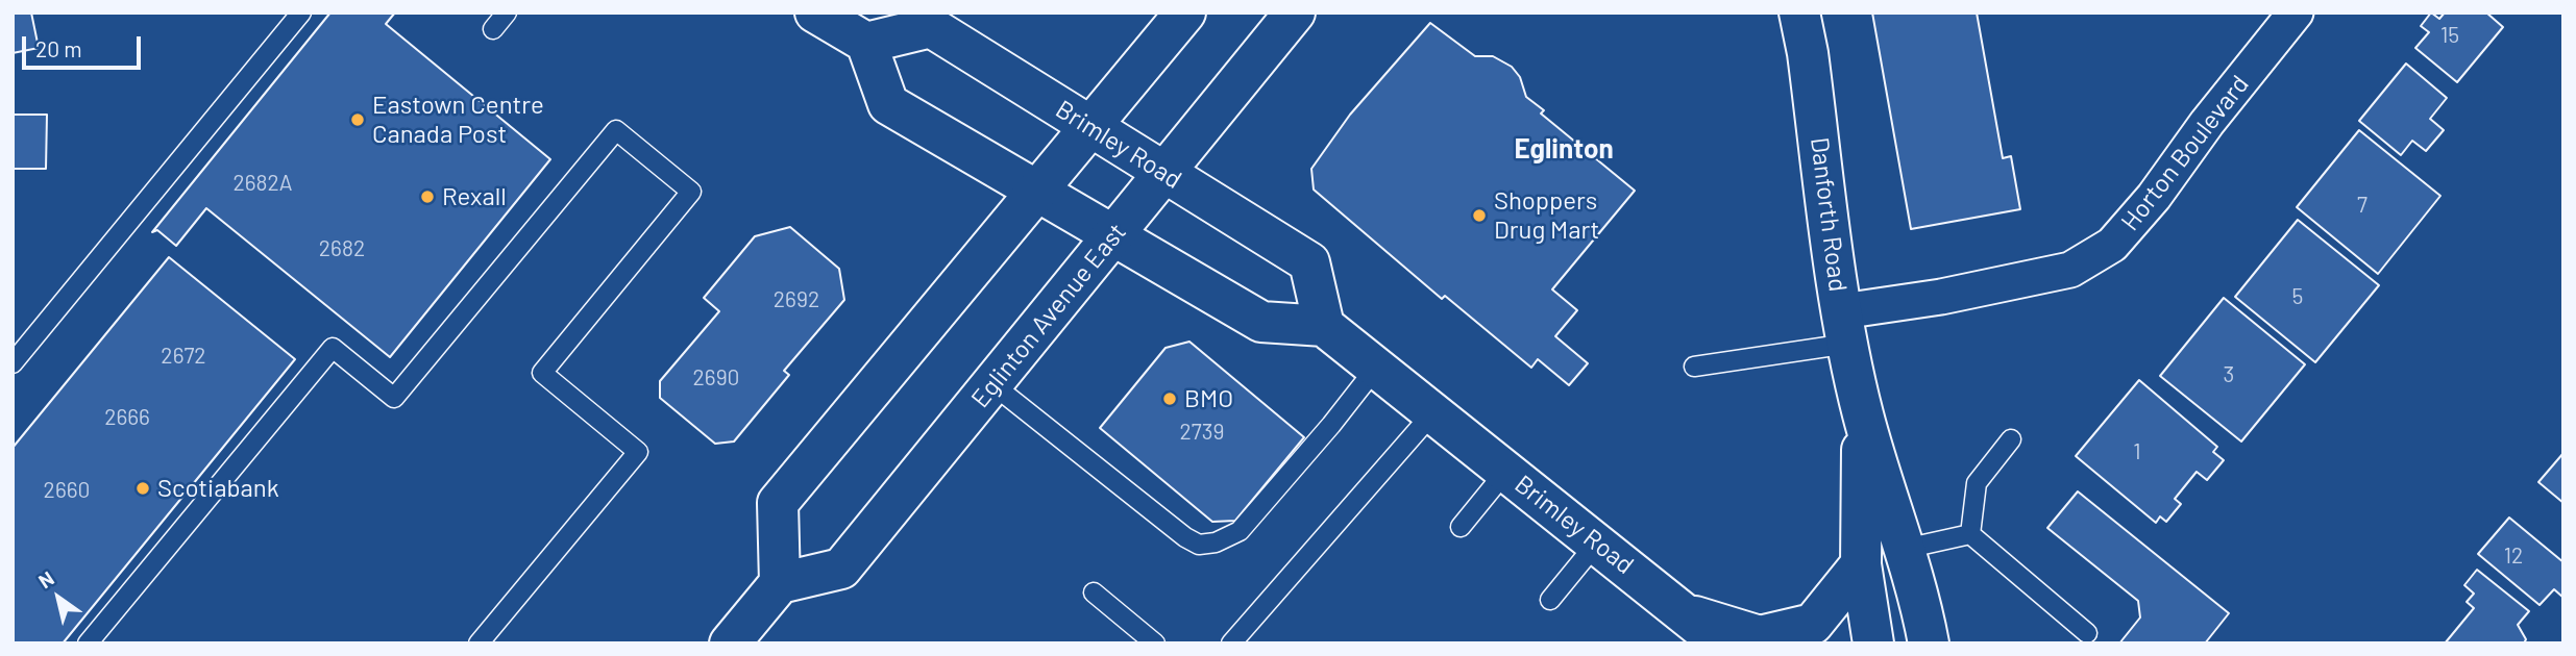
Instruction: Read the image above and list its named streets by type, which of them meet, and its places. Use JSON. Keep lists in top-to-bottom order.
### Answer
{
  "streets": {
    "main road": ["Brimley Road", "Danforth Road", "Eglinton Avenue East"],
    "street": ["Horton Boulevard"]
  },
  "crossings": [
    ["Brimley Road", "Eglinton Avenue East"],
    ["Horton Boulevard", "Danforth Road"]
  ],
  "districts": ["Eglinton"],
  "places": [
    "Eastown Centre Canada Post",
    "Rexall",
    "Shoppers Drug Mart",
    "BMO",
    "Scotiabank"
  ],
  "house_numbers": [
    "15",
    "2682A",
    "7",
    "2682",
    "5",
    "2692",
    "2672",
    "3",
    "2690",
    "2666",
    "2739",
    "1",
    "2660",
    "12"
  ],
  "scale_bar": "20 m",
  "north": "top left"
}
